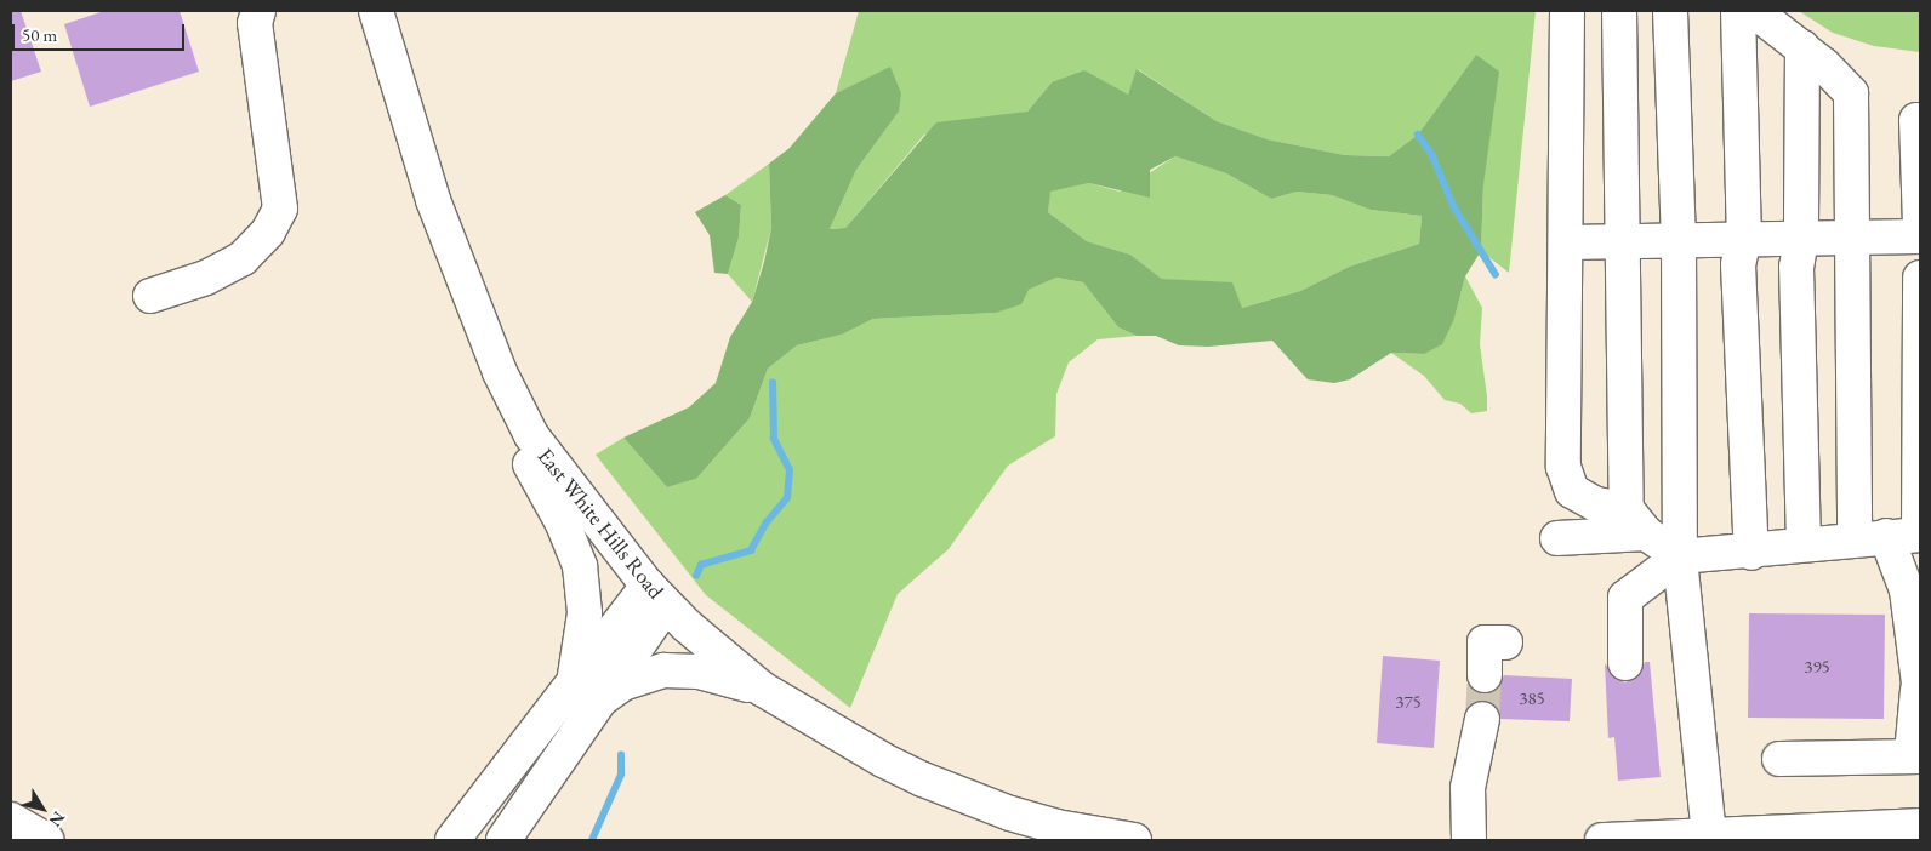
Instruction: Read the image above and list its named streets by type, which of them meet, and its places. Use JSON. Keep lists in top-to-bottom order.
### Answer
{
  "streets": {
    "main road": ["East White Hills Road"]
  },
  "house_numbers": ["395", "385", "375"],
  "scale_bar": "50 m",
  "north": "bottom right"
}
